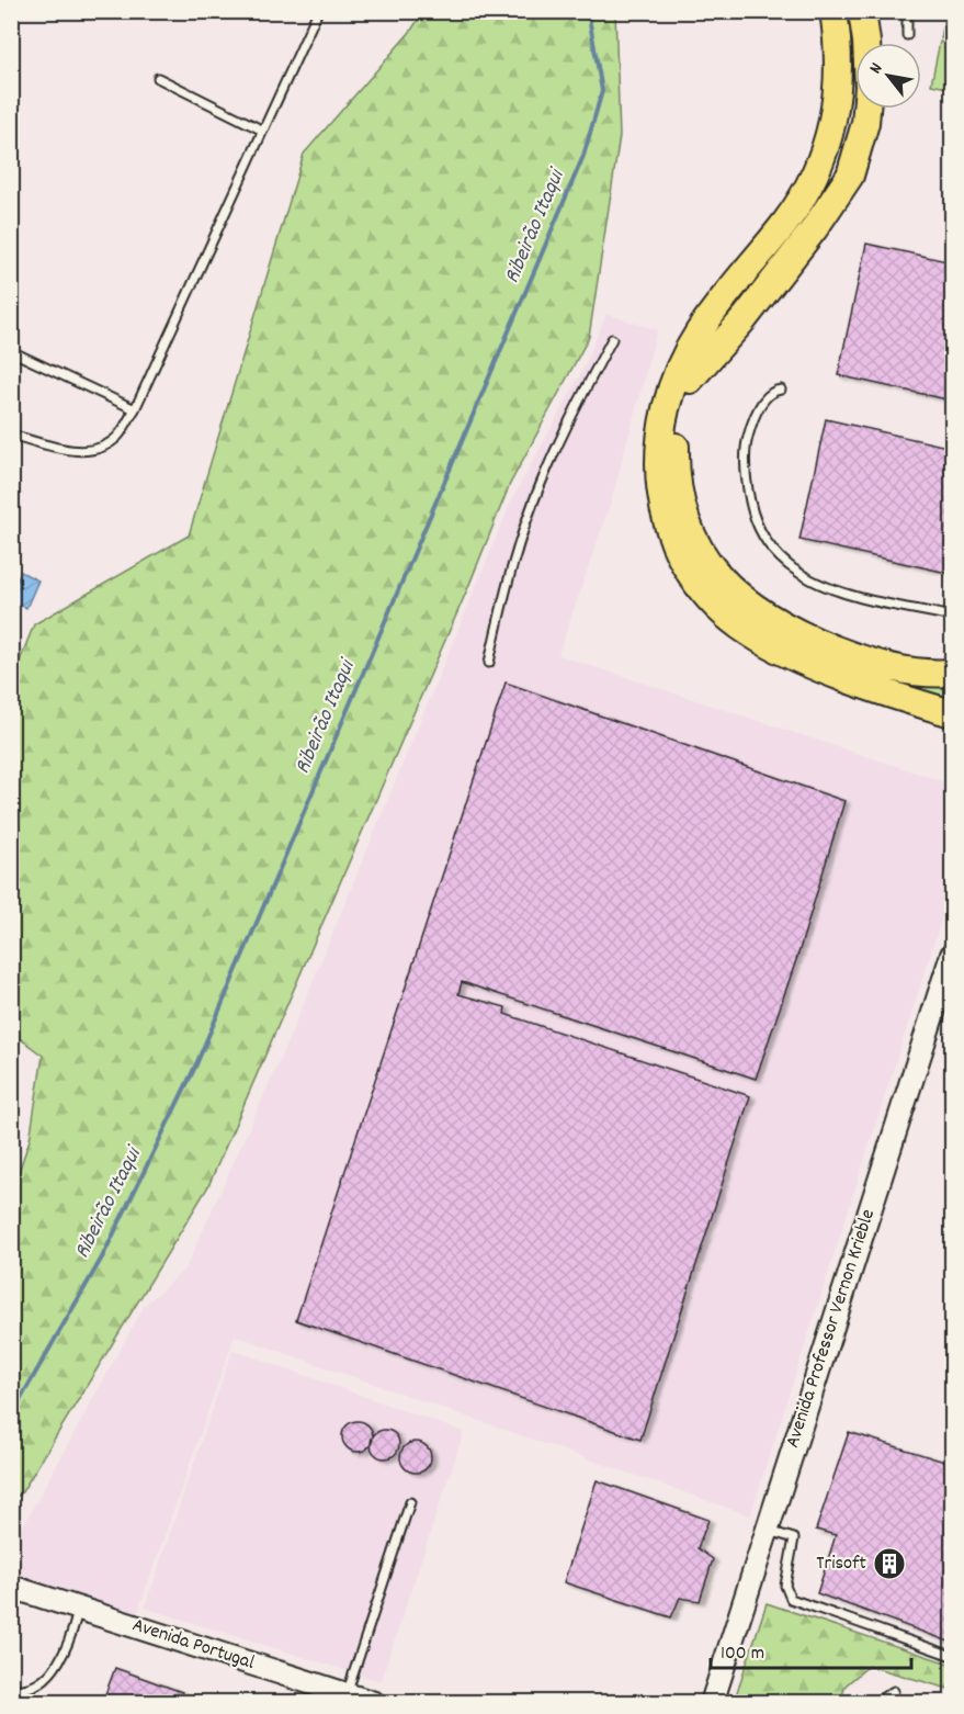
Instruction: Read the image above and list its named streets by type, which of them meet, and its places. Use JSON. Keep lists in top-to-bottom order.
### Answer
{
  "streets": {
    "street": ["Avenida Professor Vernon Krieble", "Avenida Portugal"]
  },
  "water": ["Ribeirão Itaqui"],
  "places": {
    "building": ["Trisoft"]
  },
  "scale_bar": "100 m",
  "north": "top left"
}
